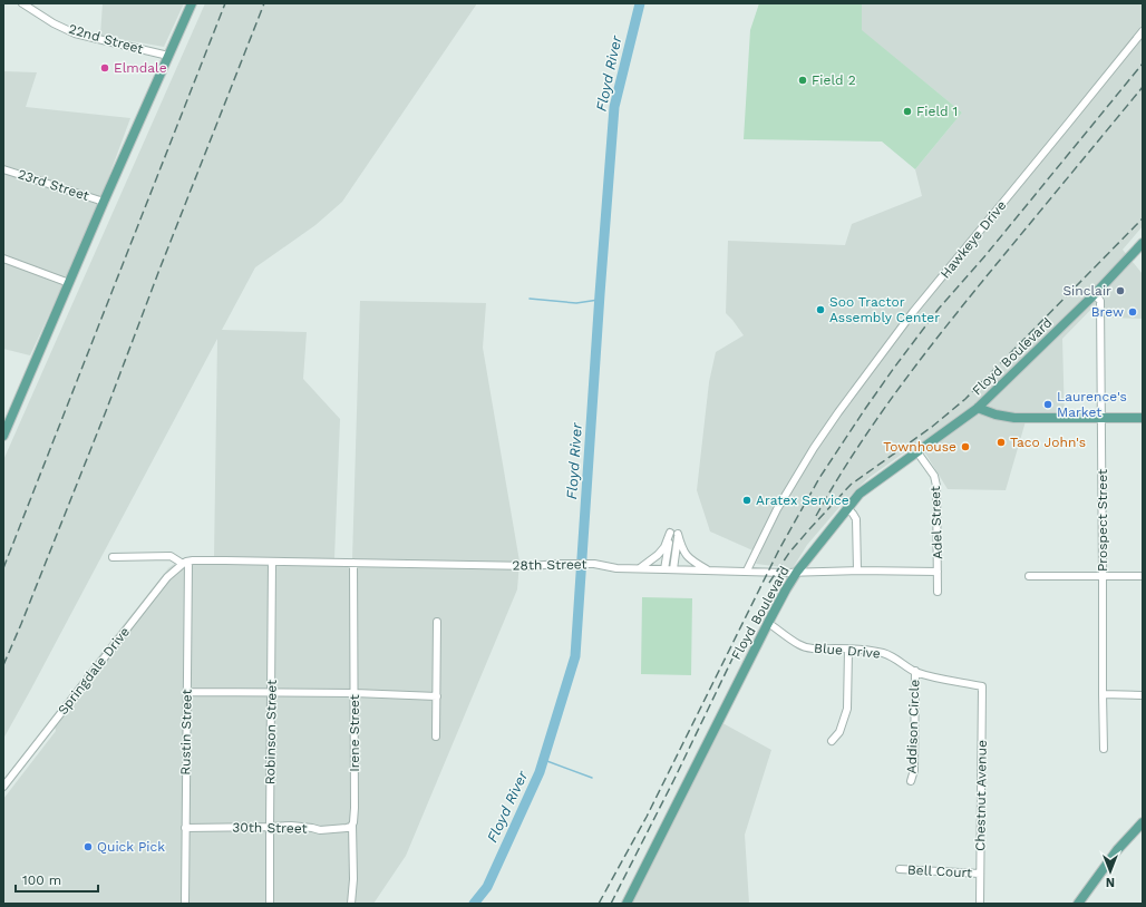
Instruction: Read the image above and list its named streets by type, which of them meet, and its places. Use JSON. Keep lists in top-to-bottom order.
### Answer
{
  "streets": {
    "main road": ["Floyd Boulevard"],
    "street": [
      "22nd Street",
      "23rd Street",
      "Hawkeye Drive",
      "Prospect Street",
      "Adel Street",
      "28th Street",
      "Blue Drive",
      "Springdale Drive",
      "Addison Circle",
      "Rustin Street",
      "Robinson Street",
      "Irene Street",
      "Chestnut Avenue",
      "30th Street",
      "Bell Court"
    ]
  },
  "crossings": [
    ["Hawkeye Drive", "28th Street"],
    ["Floyd Boulevard", "Prospect Street"],
    ["Floyd Boulevard", "Adel Street"],
    ["Floyd Boulevard", "28th Street"],
    ["Floyd Boulevard", "Blue Drive"],
    ["Adel Street", "28th Street"],
    ["28th Street", "Springdale Drive"],
    ["28th Street", "Rustin Street"],
    ["28th Street", "Robinson Street"],
    ["28th Street", "Irene Street"],
    ["Blue Drive", "Addison Circle"],
    ["Blue Drive", "Chestnut Avenue"],
    ["Springdale Drive", "Rustin Street"],
    ["Rustin Street", "30th Street"],
    ["Robinson Street", "30th Street"],
    ["Irene Street", "30th Street"],
    ["Chestnut Avenue", "Bell Court"]
  ],
  "water": ["Floyd River"],
  "places": [
    "Elmdale",
    "Field 2",
    "Field 1",
    "Sinclair",
    "Soo Tractor Assembly Center",
    "Brew",
    "Laurence's Market",
    "Taco John's",
    "Townhouse",
    "Aratex Service",
    "Quick Pick"
  ],
  "scale_bar": "100 m",
  "north": "bottom"
}
